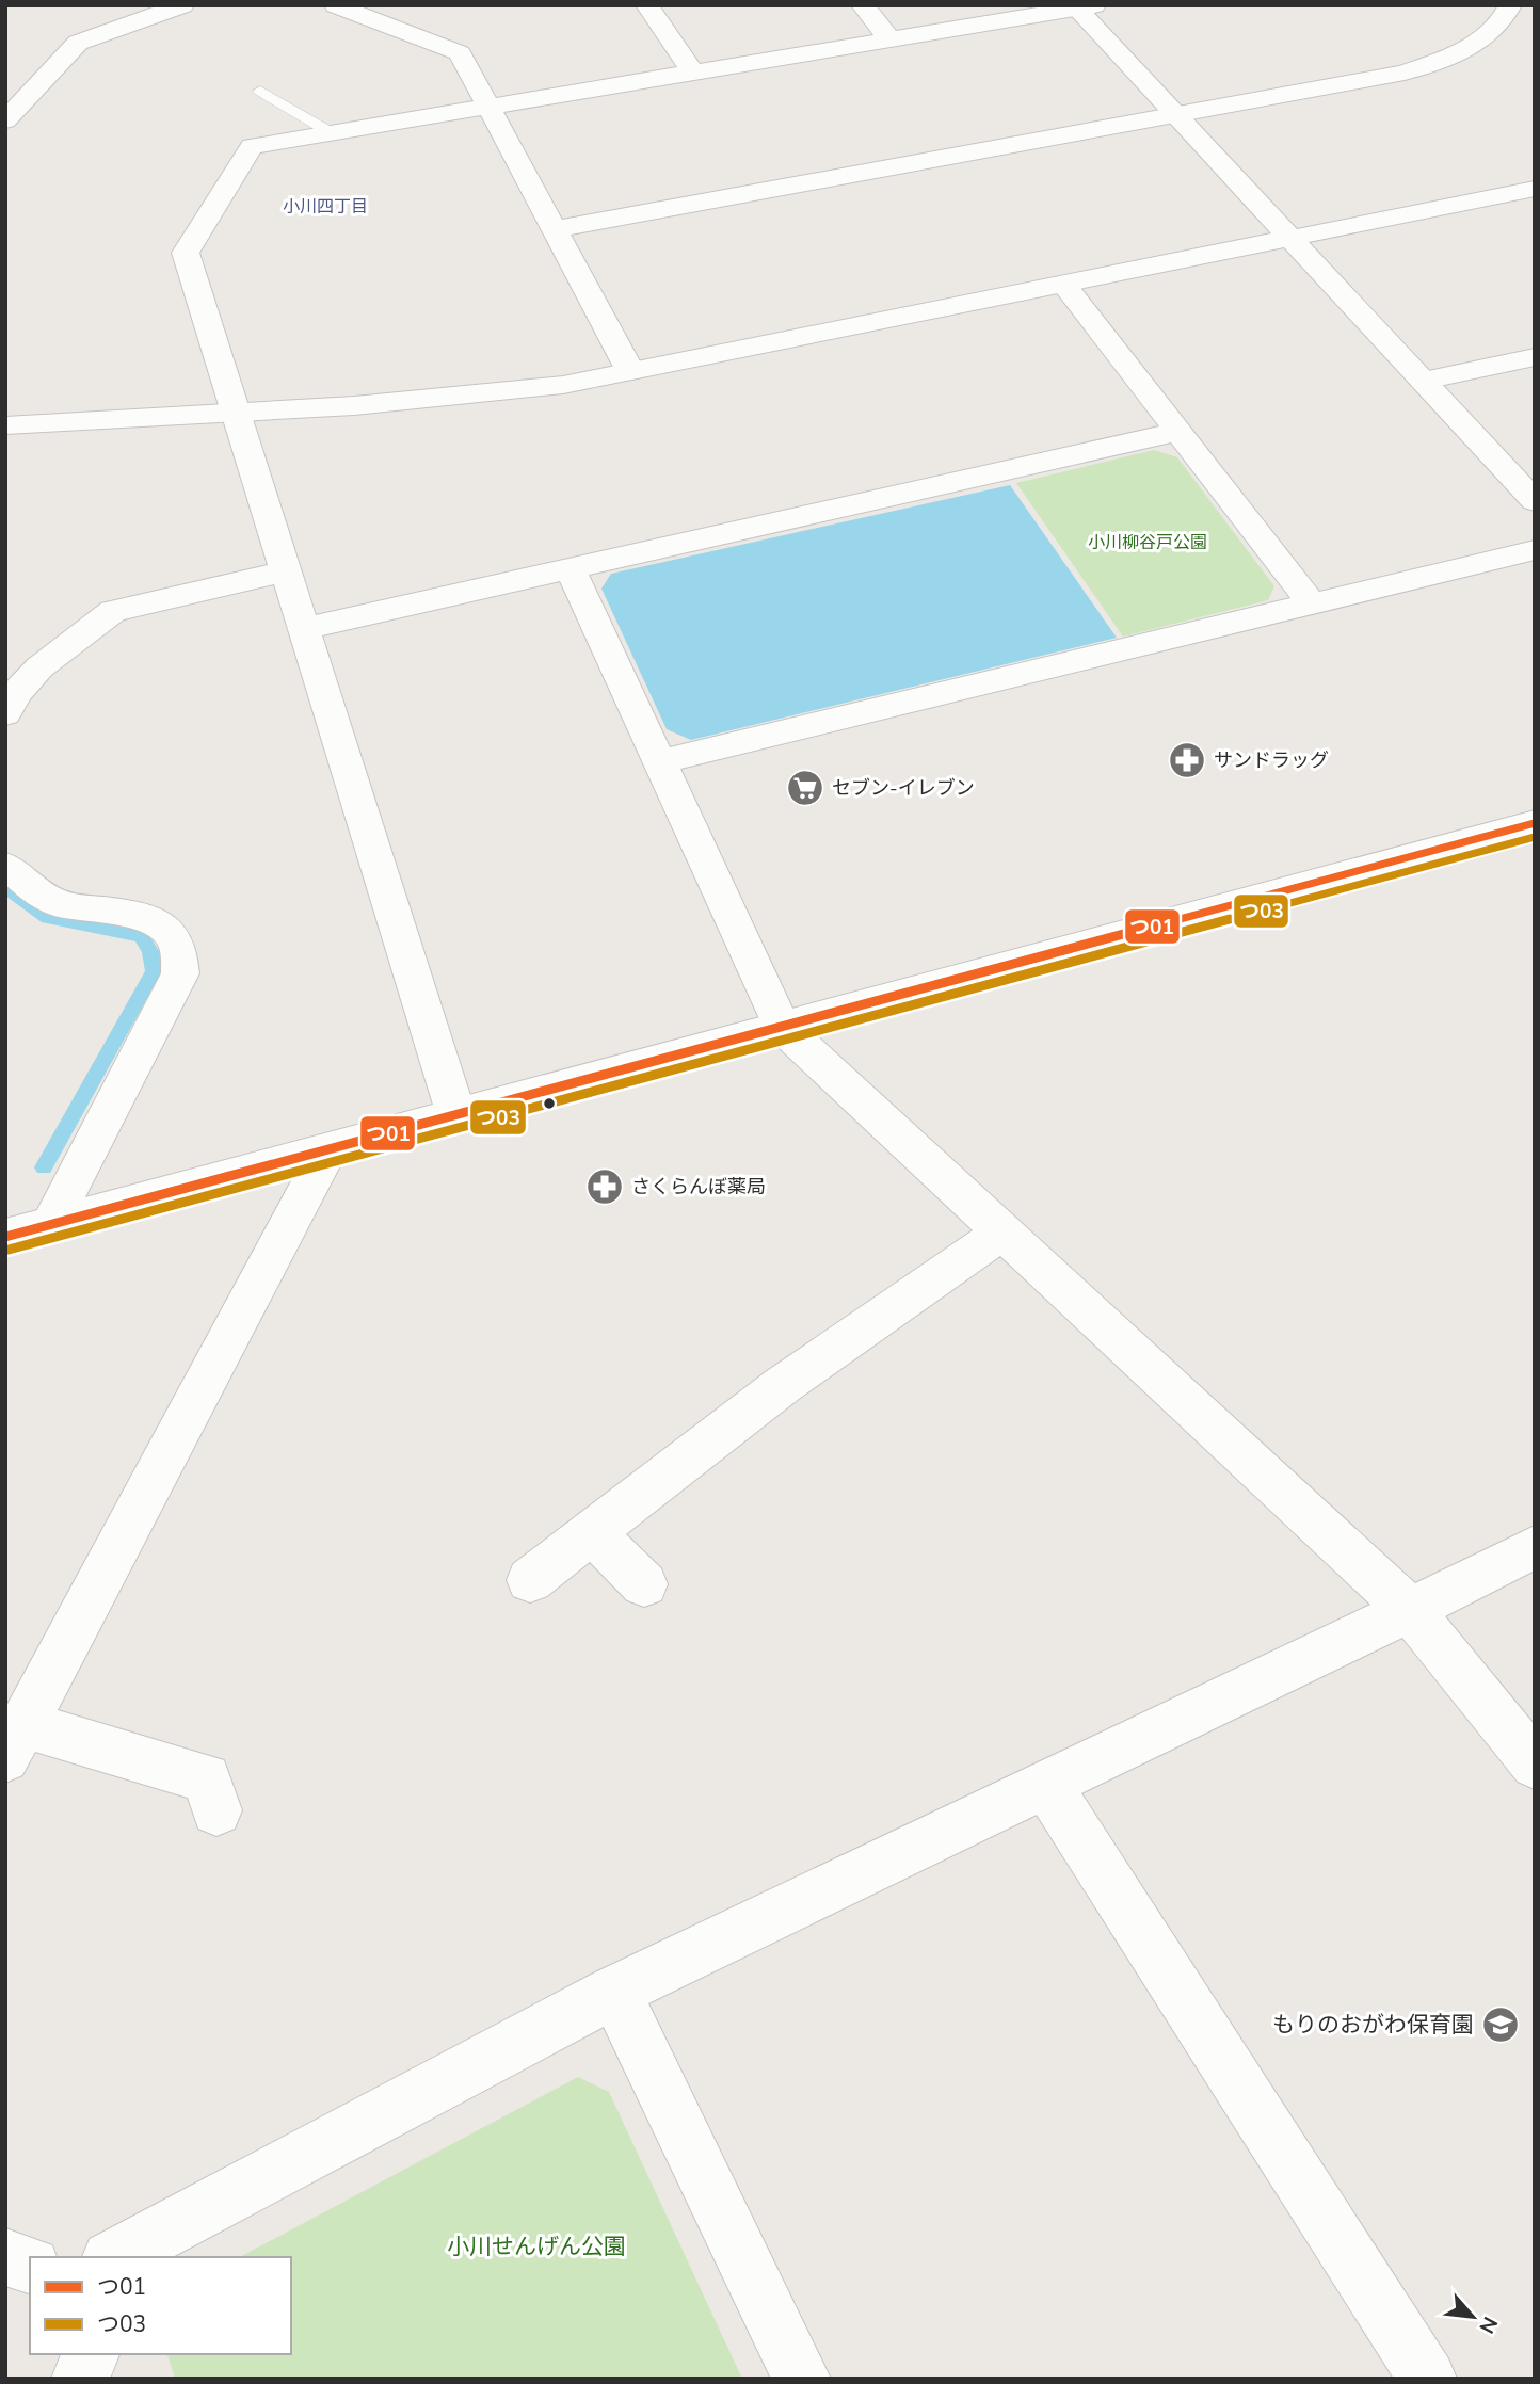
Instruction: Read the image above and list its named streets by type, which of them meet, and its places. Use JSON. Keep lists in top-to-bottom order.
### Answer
{
  "districts": ["小川四丁目"],
  "parks": ["小川柳谷戸公園", "小川せんげん公園"],
  "places": {
    "pharmacy": ["サンドラッグ", "さくらんぼ薬局"],
    "supermarket": ["セブン-イレブン"],
    "school or university": ["もりのおがわ保育園"]
  },
  "lines": ["transit line つ01", "transit line つ03"],
  "legend": ["つ01", "つ03"],
  "north": "bottom right"
}
